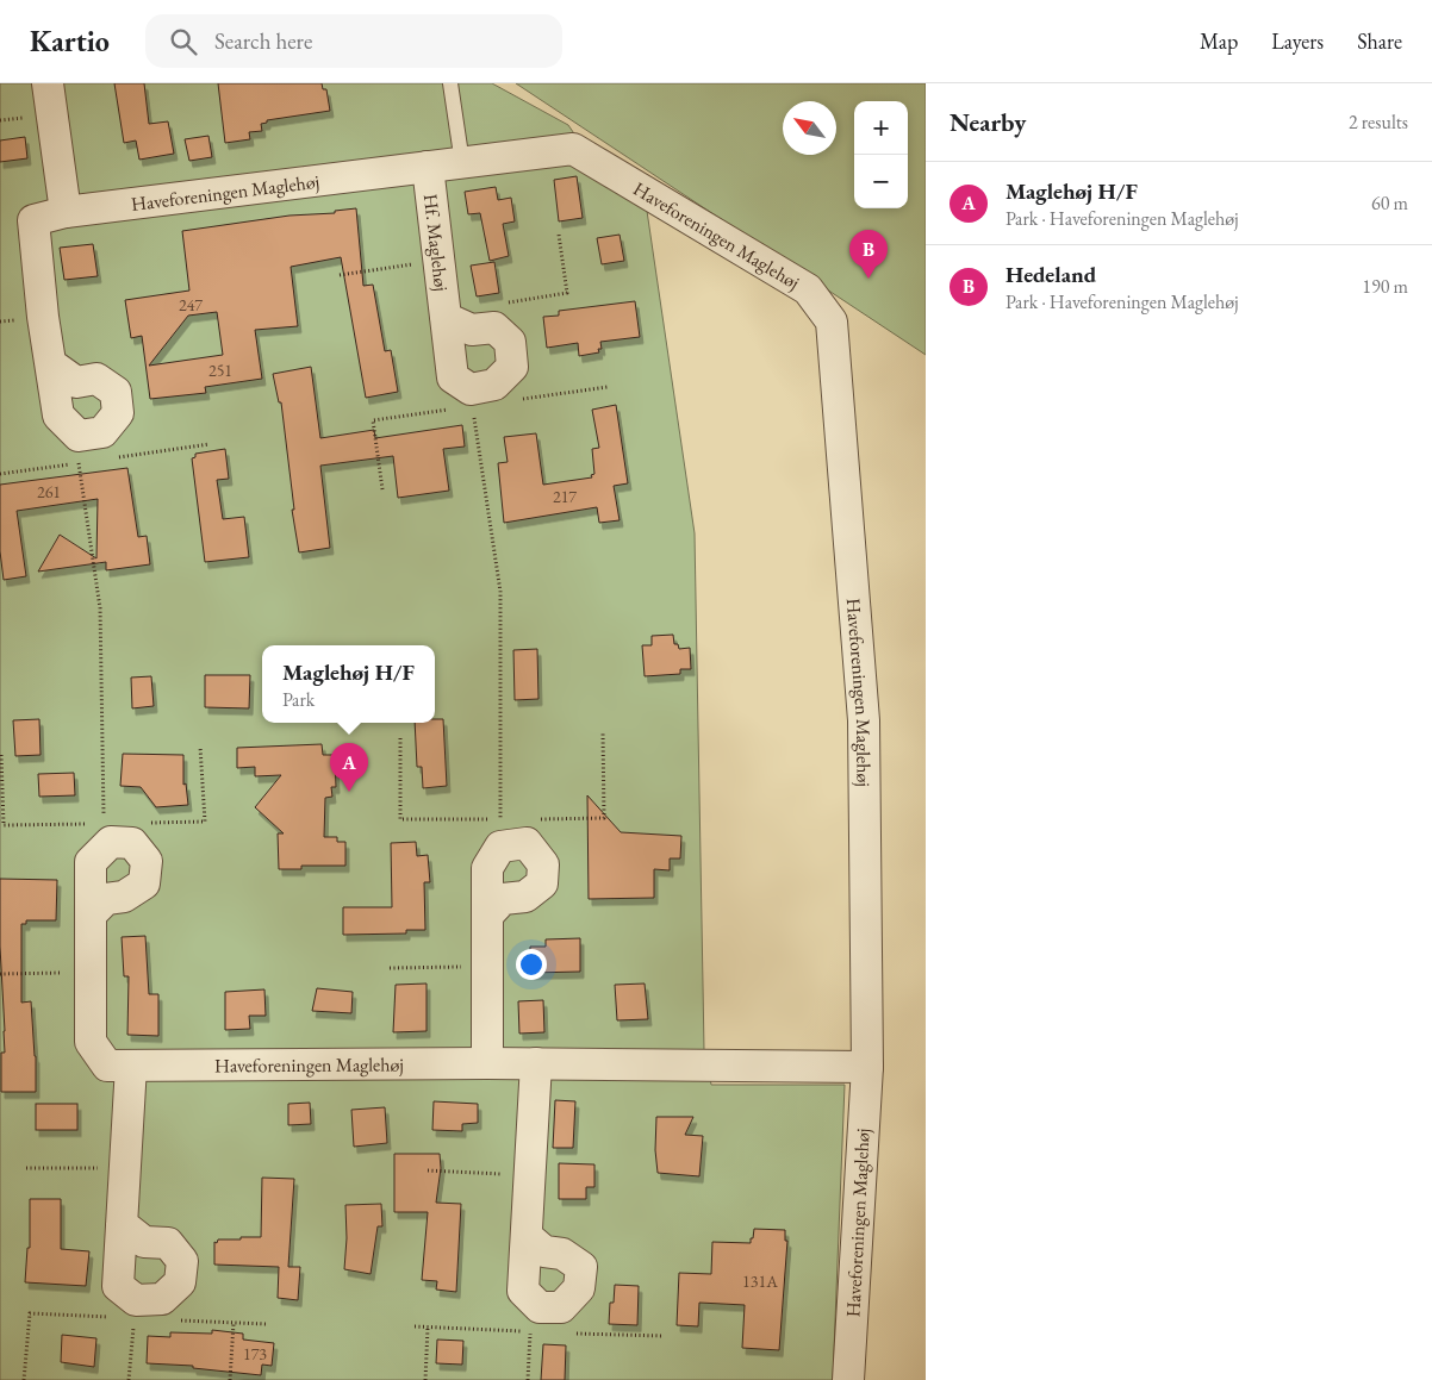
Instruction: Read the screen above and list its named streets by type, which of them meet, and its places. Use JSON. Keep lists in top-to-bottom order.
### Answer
{
  "streets": {
    "street": ["Haveforeningen Maglehøj", "Hf. Maglehøj"]
  },
  "crossings": [
    ["Haveforeningen Maglehøj", "Hf. Maglehøj"]
  ],
  "house_numbers": [
    "247",
    "251",
    "261",
    "217",
    "131A",
    "173"
  ],
  "north": "top left",
  "page": {
    "header": "Kartio",
    "search": "Search here",
    "nav": ["Map", "Layers", "Share"],
    "heading": ["Nearby", "2 results"],
    "map_buttons": ["+", "−"],
    "list": [
      {
        "mark": "A",
        "name": "Maglehøj H/F",
        "note": "Park · Haveforeningen Maglehøj",
        "value": "60 m"
      },
      {
        "mark": "B",
        "name": "Hedeland",
        "note": "Park · Haveforeningen Maglehøj",
        "value": "190 m"
      }
    ],
    "pins": ["B", "A"],
    "popup": ["Maglehøj H/F", "Park"]
  }
}
